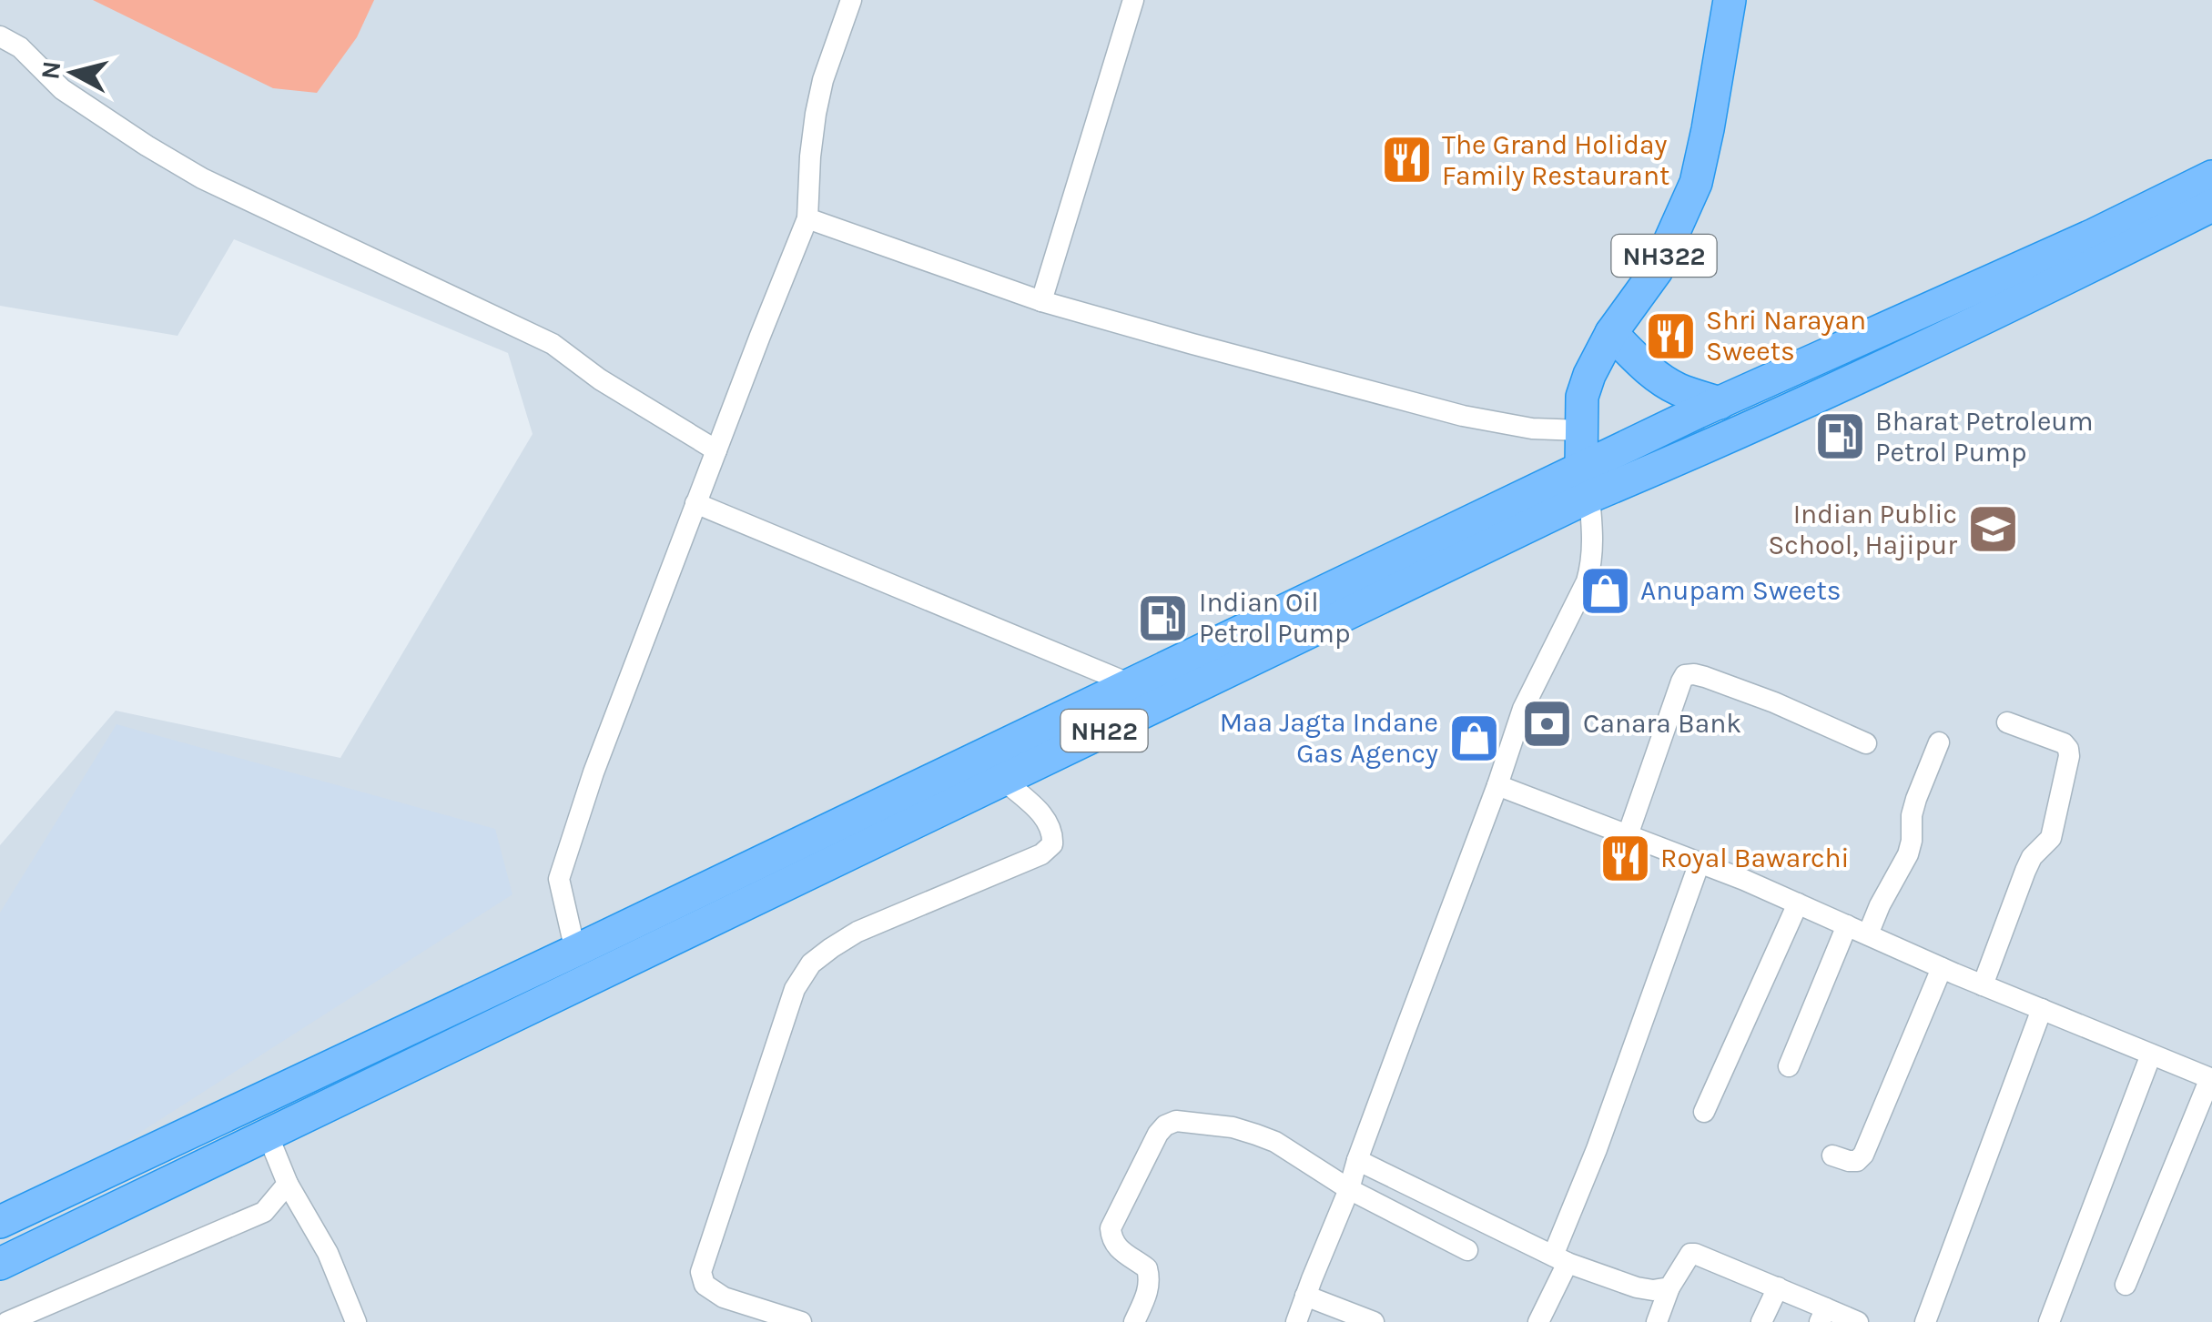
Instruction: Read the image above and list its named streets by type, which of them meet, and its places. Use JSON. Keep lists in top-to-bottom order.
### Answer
{
  "streets": {
    "highway": ["NH322", "NH22"]
  },
  "crossings": [
    ["NH322", "NH22"]
  ],
  "places": {
    "restaurant": ["The Grand Holiday Family Restaurant", "Shri Narayan Sweets", "Royal Bawarchi"],
    "fuel station": ["Bharat Petroleum Petrol Pump", "Indian Oil Petrol Pump"],
    "school or university": ["Indian Public School, Hajipur"],
    "shop": ["Anupam Sweets", "Maa Jagta Indane Gas Agency"],
    "bank": ["Canara Bank"]
  },
  "north": "left"
}
